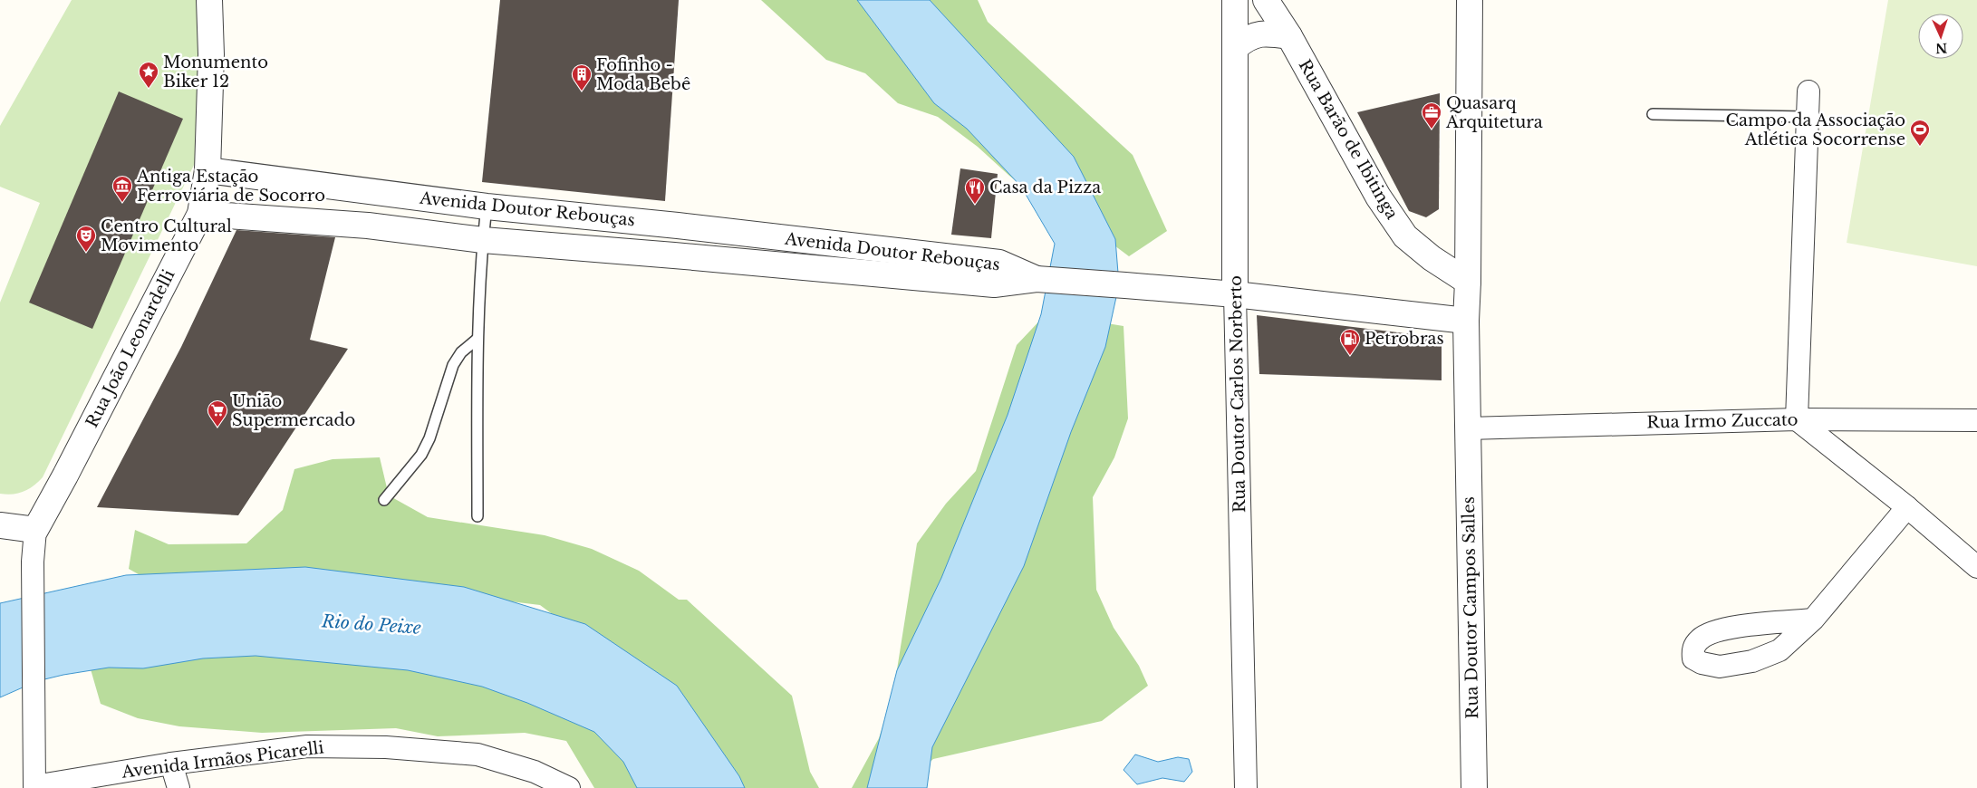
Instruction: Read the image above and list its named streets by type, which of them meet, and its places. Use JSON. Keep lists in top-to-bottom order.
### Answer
{
  "streets": {
    "street": [
      "Rua Barão de Ibitinga",
      "Avenida Doutor Rebouças",
      "Rua João Leonardelli",
      "Rua Doutor Carlos Norberto",
      "Rua Irmo Zuccato",
      "Rua Doutor Campos Salles",
      "Avenida Irmãos Picarelli"
    ]
  },
  "crossings": [
    ["Avenida Doutor Rebouças", "Rua João Leonardelli"],
    ["Rua Irmo Zuccato", "Rua Doutor Campos Salles"]
  ],
  "water": ["Rio do Peixe"],
  "places": {
    "place": ["Monumento Biker 12"],
    "building": ["Fofinho - Moda Bebê"],
    "office": ["Quasarq Arquitetura"],
    "sports": ["Campo da Associação Atlética Socorrense"],
    "museum": ["Antiga Estação Ferroviária de Socorro"],
    "restaurant": ["Casa da Pizza"],
    "theatre": ["Centro Cultural Movimento"],
    "fuel station": ["Petrobras"],
    "supermarket": ["União Supermercado"]
  },
  "north": "bottom"
}
